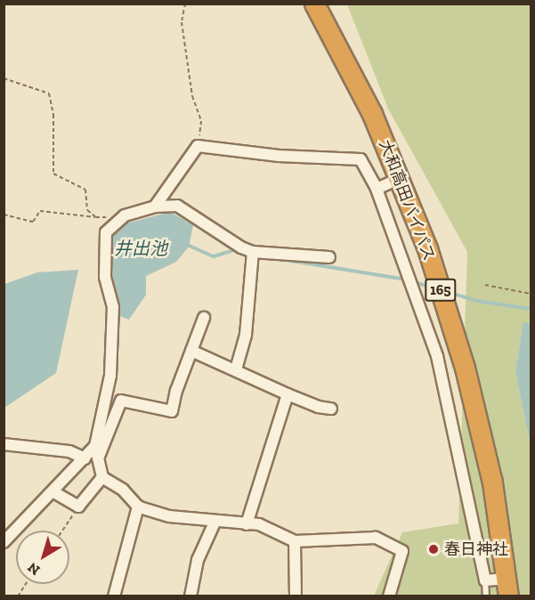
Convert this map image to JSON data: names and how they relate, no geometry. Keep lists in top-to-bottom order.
{
  "streets": {
    "highway": ["大和高田バイパス", "165"]
  },
  "water": ["井出池"],
  "places": ["春日神社"],
  "north": "bottom left"
}
